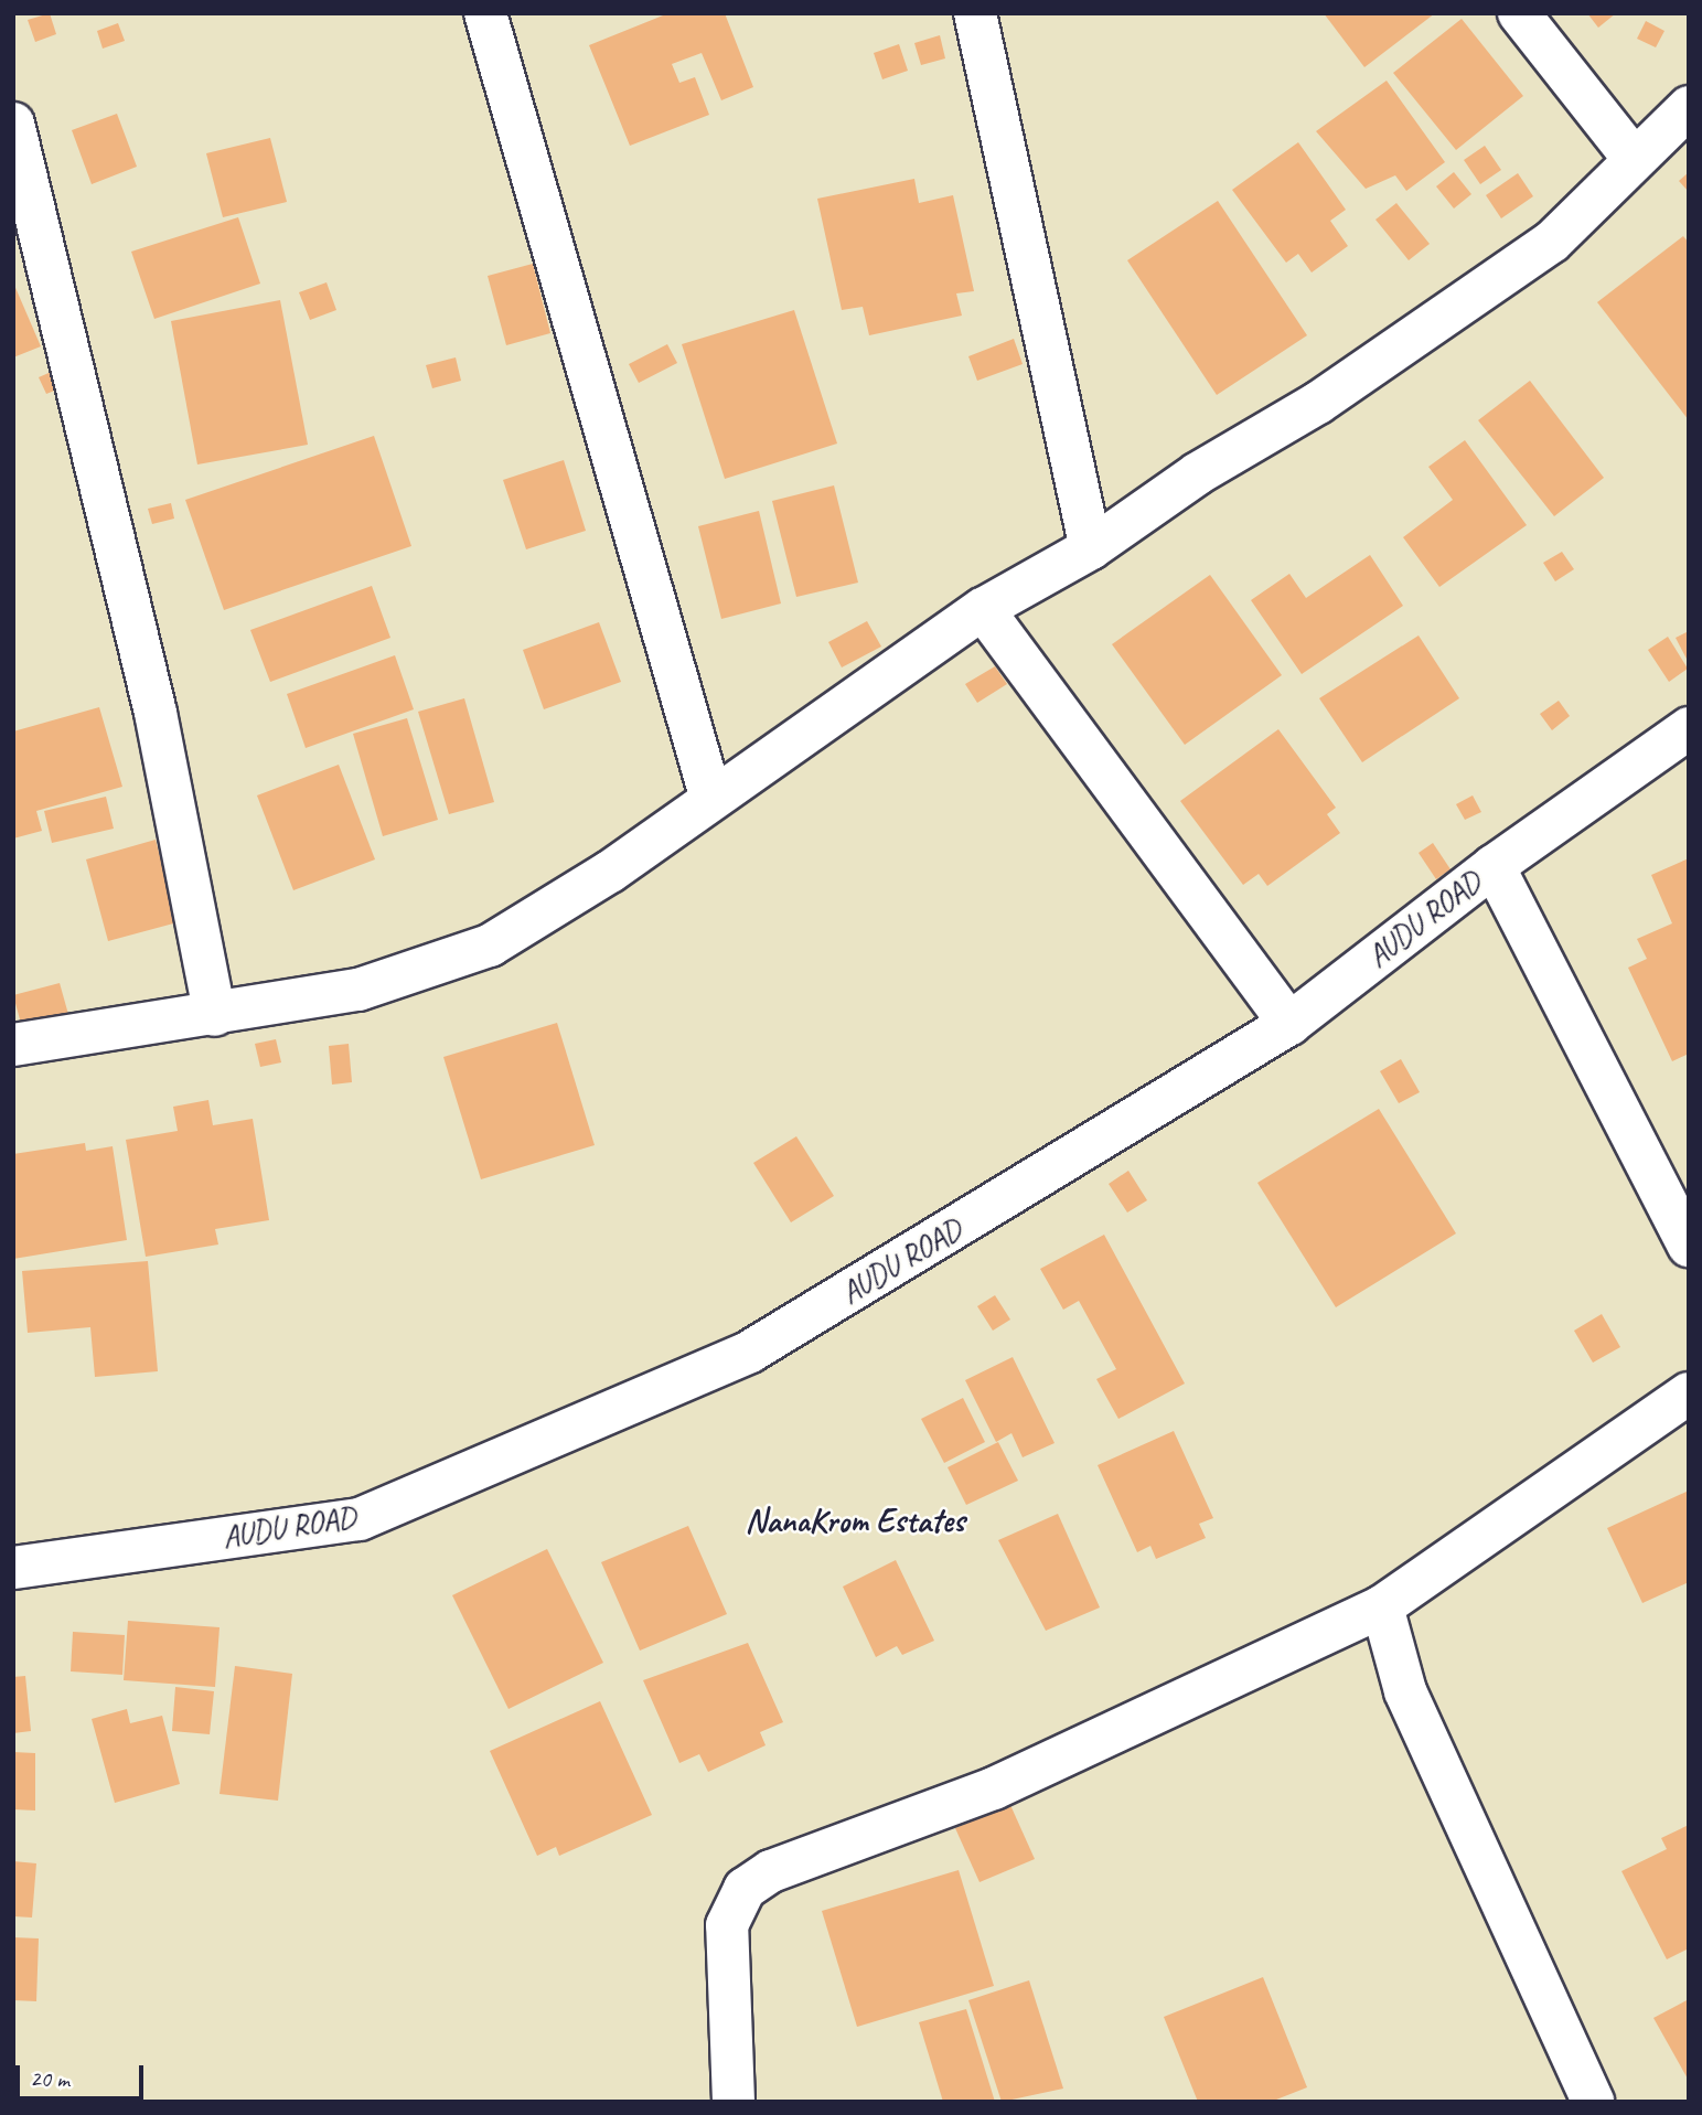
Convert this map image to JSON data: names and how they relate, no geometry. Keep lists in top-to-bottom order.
{
  "streets": {
    "street": ["AUDU ROAD"]
  },
  "districts": ["NanaKrom Estates"],
  "scale_bar": "20 m"
}
